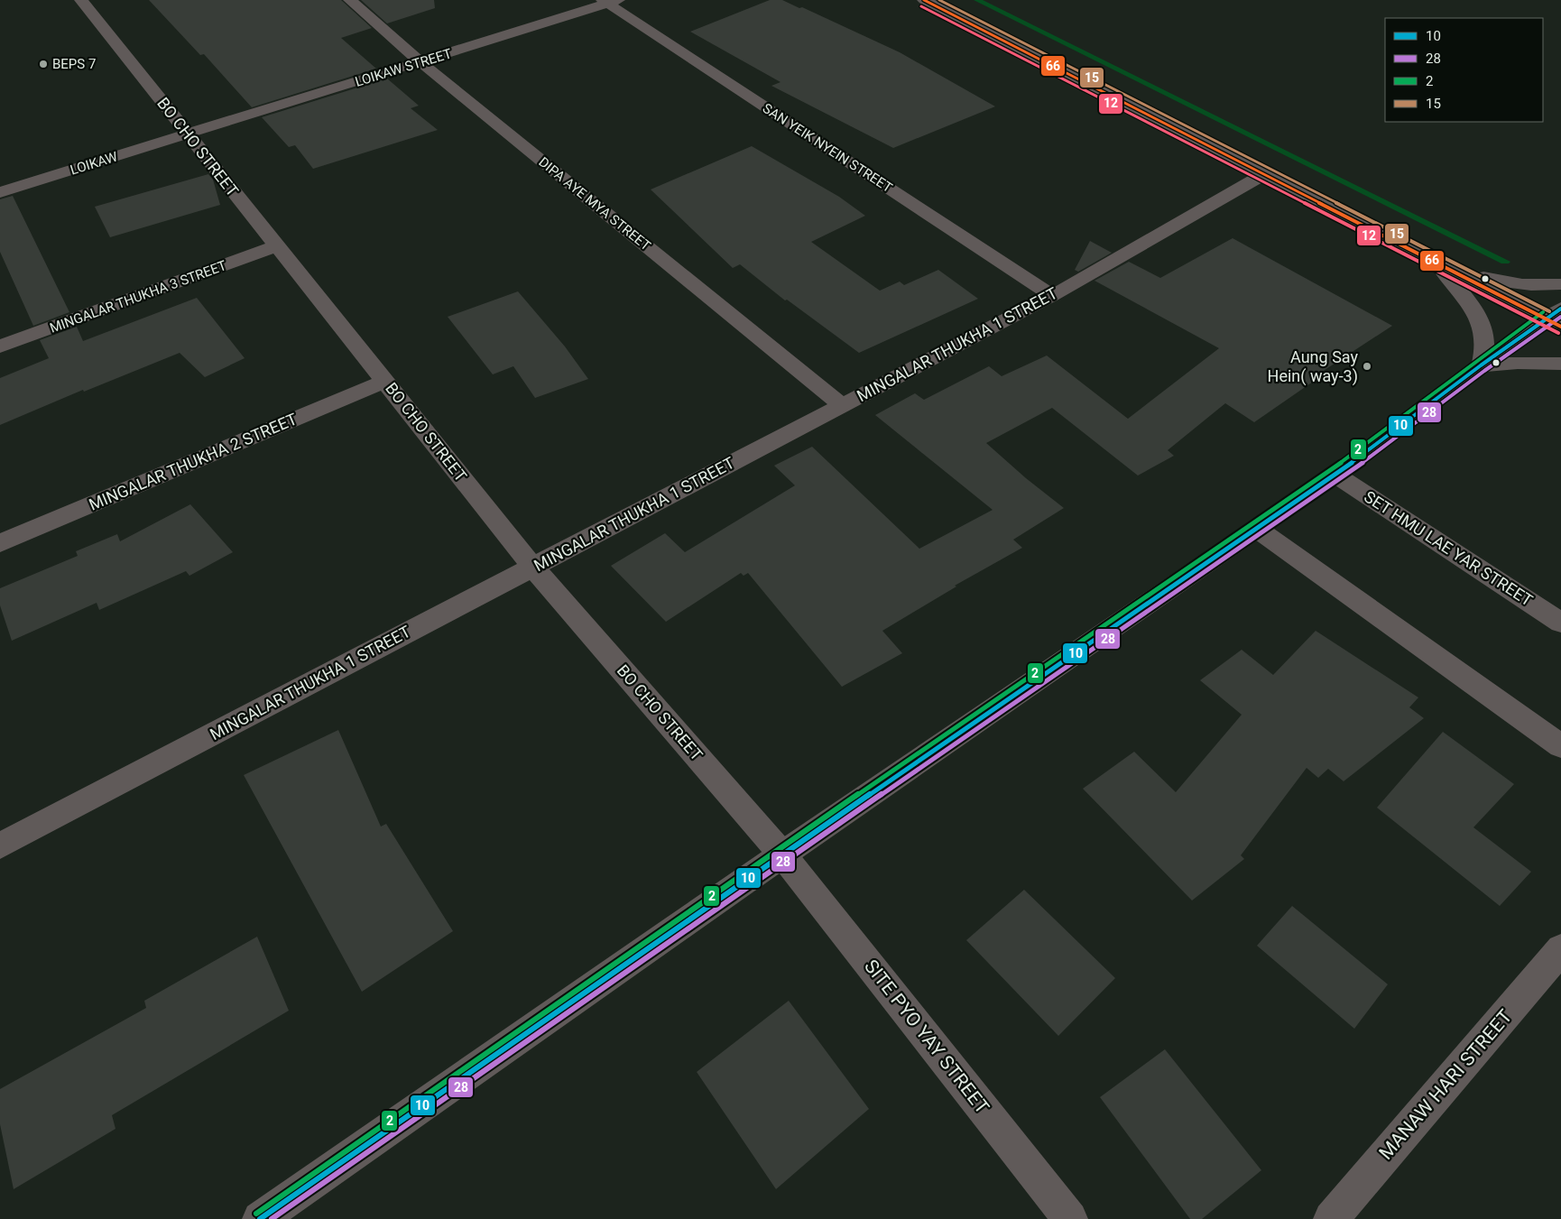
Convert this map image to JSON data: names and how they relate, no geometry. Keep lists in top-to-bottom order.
{
  "streets": {
    "street": [
      "LOIKAW STREET",
      "BO CHO STREET",
      "SAN YEIK NYEIN STREET",
      "LOIKAW",
      "DIPA AYE MYA STREET",
      "MINGALAR THUKHA 3 STREET",
      "MINGALAR THUKHA 1 STREET",
      "MINGALAR THUKHA 2 STREET",
      "SET HMU LAE YAR STREET",
      "SITE PYO YAY STREET",
      "MANAW HARI STREET"
    ]
  },
  "crossings": [
    ["LOIKAW STREET", "BO CHO STREET"],
    ["LOIKAW STREET", "SAN YEIK NYEIN STREET"],
    ["LOIKAW STREET", "LOIKAW"],
    ["LOIKAW STREET", "DIPA AYE MYA STREET"],
    ["BO CHO STREET", "LOIKAW"],
    ["BO CHO STREET", "MINGALAR THUKHA 3 STREET"],
    ["BO CHO STREET", "MINGALAR THUKHA 1 STREET"],
    ["BO CHO STREET", "MINGALAR THUKHA 2 STREET"],
    ["BO CHO STREET", "SITE PYO YAY STREET"],
    ["SAN YEIK NYEIN STREET", "MINGALAR THUKHA 1 STREET"],
    ["DIPA AYE MYA STREET", "MINGALAR THUKHA 1 STREET"]
  ],
  "places": ["BEPS 7", "Aung Say Hein( way-3)"],
  "lines": [
    "transit line 15",
    "transit line 66",
    "transit line 12",
    "transit line 10",
    "transit line 2",
    "transit line 28"
  ],
  "legend": [
    "10",
    "28",
    "2",
    "15"
  ]
}
